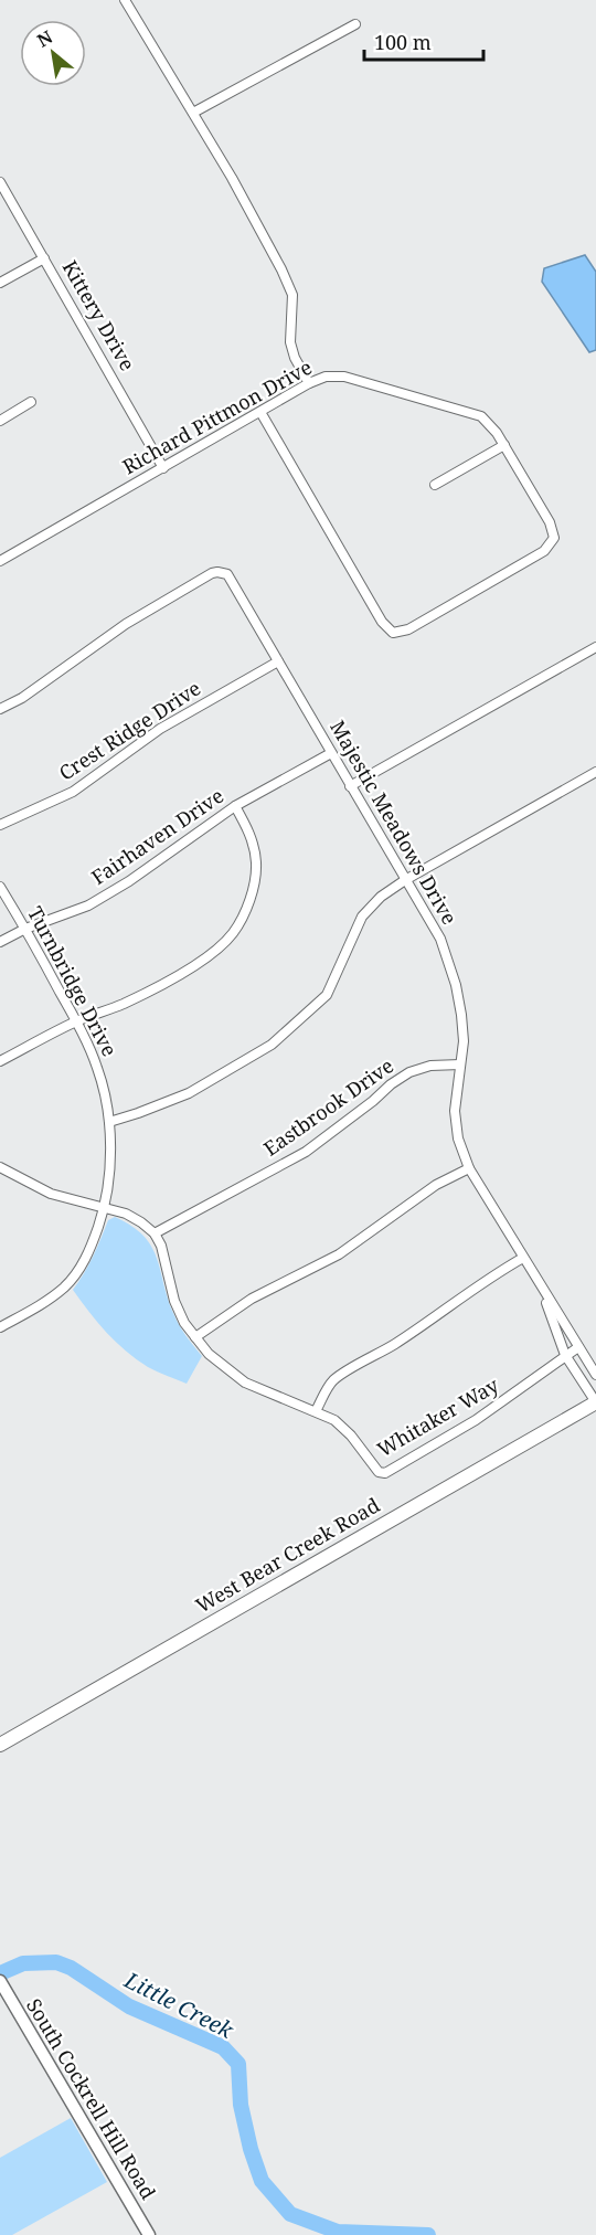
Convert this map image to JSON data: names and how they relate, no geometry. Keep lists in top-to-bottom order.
{
  "streets": {
    "main road": ["West Bear Creek Road"],
    "street": [
      "Kittery Drive",
      "Richard Pittmon Drive",
      "Crest Ridge Drive",
      "Majestic Meadows Drive",
      "Fairhaven Drive",
      "Turnbridge Drive",
      "Eastbrook Drive",
      "Whitaker Way",
      "South Cockrell Hill Road"
    ]
  },
  "crossings": [
    ["Kittery Drive", "Richard Pittmon Drive"],
    ["Crest Ridge Drive", "Majestic Meadows Drive"],
    ["Majestic Meadows Drive", "Fairhaven Drive"],
    ["Majestic Meadows Drive", "Eastbrook Drive"],
    ["Majestic Meadows Drive", "Whitaker Way"],
    ["Majestic Meadows Drive", "West Bear Creek Road"],
    ["Fairhaven Drive", "Turnbridge Drive"],
    ["Eastbrook Drive", "Whitaker Way"]
  ],
  "water": ["Little Creek"],
  "scale_bar": "100 m",
  "north": "top left"
}
